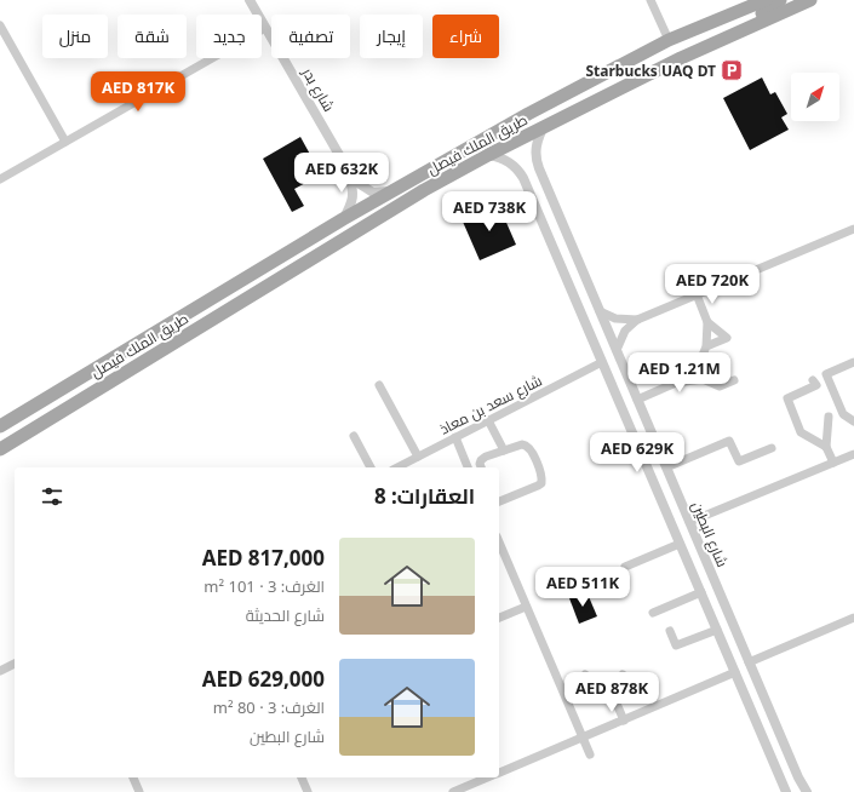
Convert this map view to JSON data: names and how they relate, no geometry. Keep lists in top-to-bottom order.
{
  "streets": {
    "main road": ["طريق الملك فيصل"],
    "street": ["شارع بدر", "شارع سعد بن معاذ", "شارع البطين"]
  },
  "crossings": [
    ["شارع بدر", "طريق الملك فيصل"],
    ["طريق الملك فيصل", "شارع البطين"]
  ],
  "places": {
    "parking": ["Starbucks UAQ DT"]
  },
  "north": "top right",
  "page": {
    "chip": [
      "شراء",
      "إيجار",
      "تصفية",
      "جديد",
      "شقة",
      "منزل"
    ],
    "price": [
      "AED 817K",
      "AED 632K",
      "AED 738K",
      "AED 720K",
      "AED 1.21M",
      "AED 629K",
      "AED 511K",
      "AED 878K"
    ],
    "heading": "العقارات: 8",
    "list": [
      {
        "name": "AED 817,000",
        "note": "الغرف: 3 · 101 m² · شارع الحديثة"
      },
      {
        "name": "AED 629,000",
        "note": "الغرف: 3 · 80 m² · شارع البطين"
      }
    ]
  }
}
